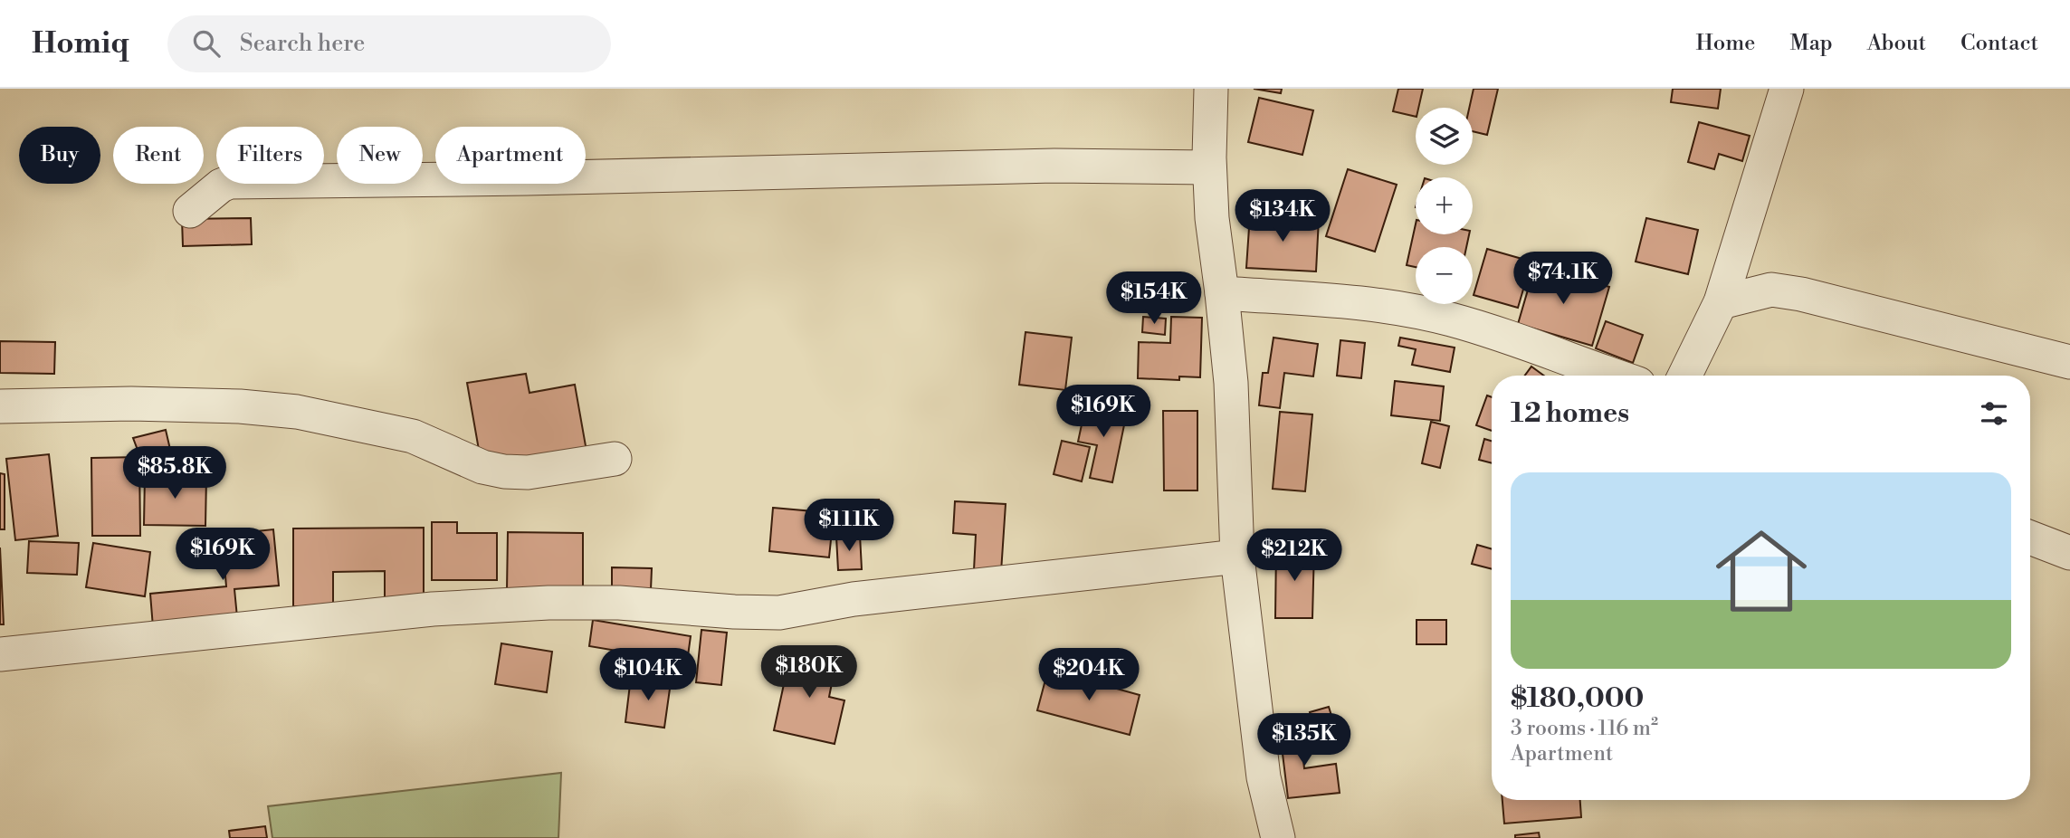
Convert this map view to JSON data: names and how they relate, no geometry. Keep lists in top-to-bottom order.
{
  "page": {
    "header": "Homiq",
    "search": "Search here",
    "nav": [
      "Home",
      "Map",
      "About",
      "Contact"
    ],
    "map_buttons": ["+", "−"],
    "chip": [
      "Buy",
      "Rent",
      "Filters",
      "New",
      "Apartment"
    ],
    "price": [
      "$134K",
      "$74.1K",
      "$154K",
      "$169K",
      "$85.8K",
      "$111K",
      "$169K",
      "$212K",
      "$180K",
      "$104K",
      "$204K",
      "$135K"
    ],
    "heading": "12 homes",
    "list": [
      {
        "name": "$180,000",
        "note": "3 rooms · 116 m² · Apartment"
      }
    ]
  }
}
